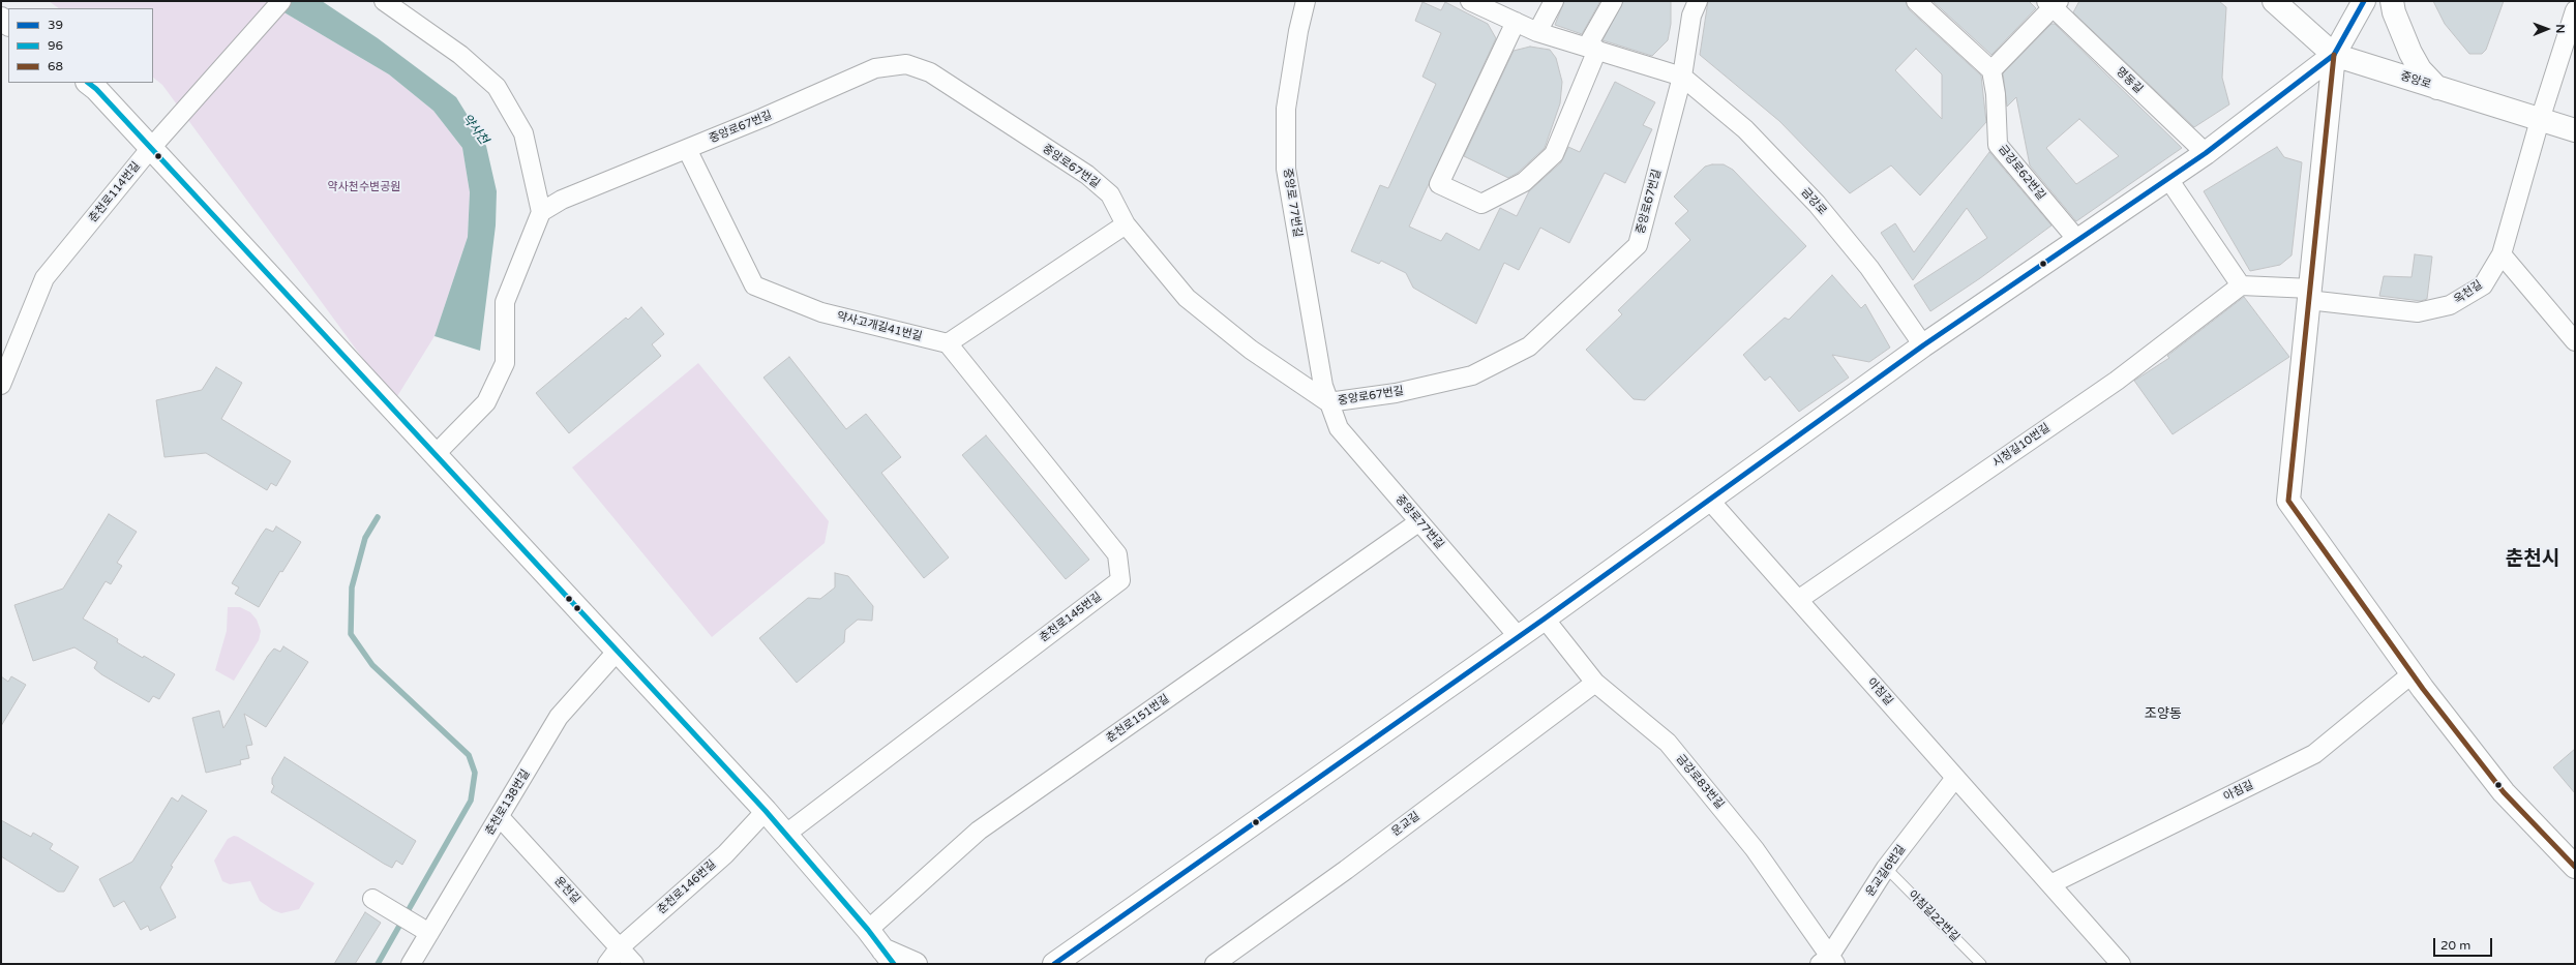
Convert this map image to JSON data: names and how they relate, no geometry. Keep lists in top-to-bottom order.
{
  "streets": {
    "street": [
      "명동길",
      "중앙로",
      "중앙로67번길",
      "금강로62번길",
      "춘천로114번길",
      "금강로",
      "중앙로 77번길",
      "옥천길",
      "약사고개길41번길",
      "시청길10번길",
      "중앙로77번길",
      "춘천로145번길",
      "아침길",
      "춘천로151번길",
      "금강로83번길",
      "춘천로138번길",
      "운교길",
      "운교길6번길",
      "춘천로146번길",
      "운천길"
    ],
    "lane": ["아침길22번길"]
  },
  "crossings": [
    ["명동길", "금강로62번길"],
    ["중앙로", "옥천길"],
    ["중앙로67번길", "금강로"],
    ["중앙로67번길", "중앙로 77번길"],
    ["중앙로67번길", "약사고개길41번길"],
    ["중앙로67번길", "중앙로77번길"],
    ["중앙로 77번길", "중앙로77번길"],
    ["약사고개길41번길", "춘천로145번길"],
    ["시청길10번길", "아침길"],
    ["중앙로77번길", "춘천로151번길"],
    ["아침길", "운교길6번길"],
    ["금강로83번길", "운교길"],
    ["금강로83번길", "운교길6번길"],
    ["춘천로138번길", "운천길"],
    ["운교길6번길", "아침길22번길"],
    ["춘천로146번길", "운천길"]
  ],
  "districts": ["춘천시", "조양동"],
  "water": ["약사천"],
  "parks": ["약사천수변공원"],
  "lines": ["transit line 39", "transit line 68", "transit line 96"],
  "legend": ["39", "96", "68"],
  "scale_bar": "20 m",
  "north": "right"
}
